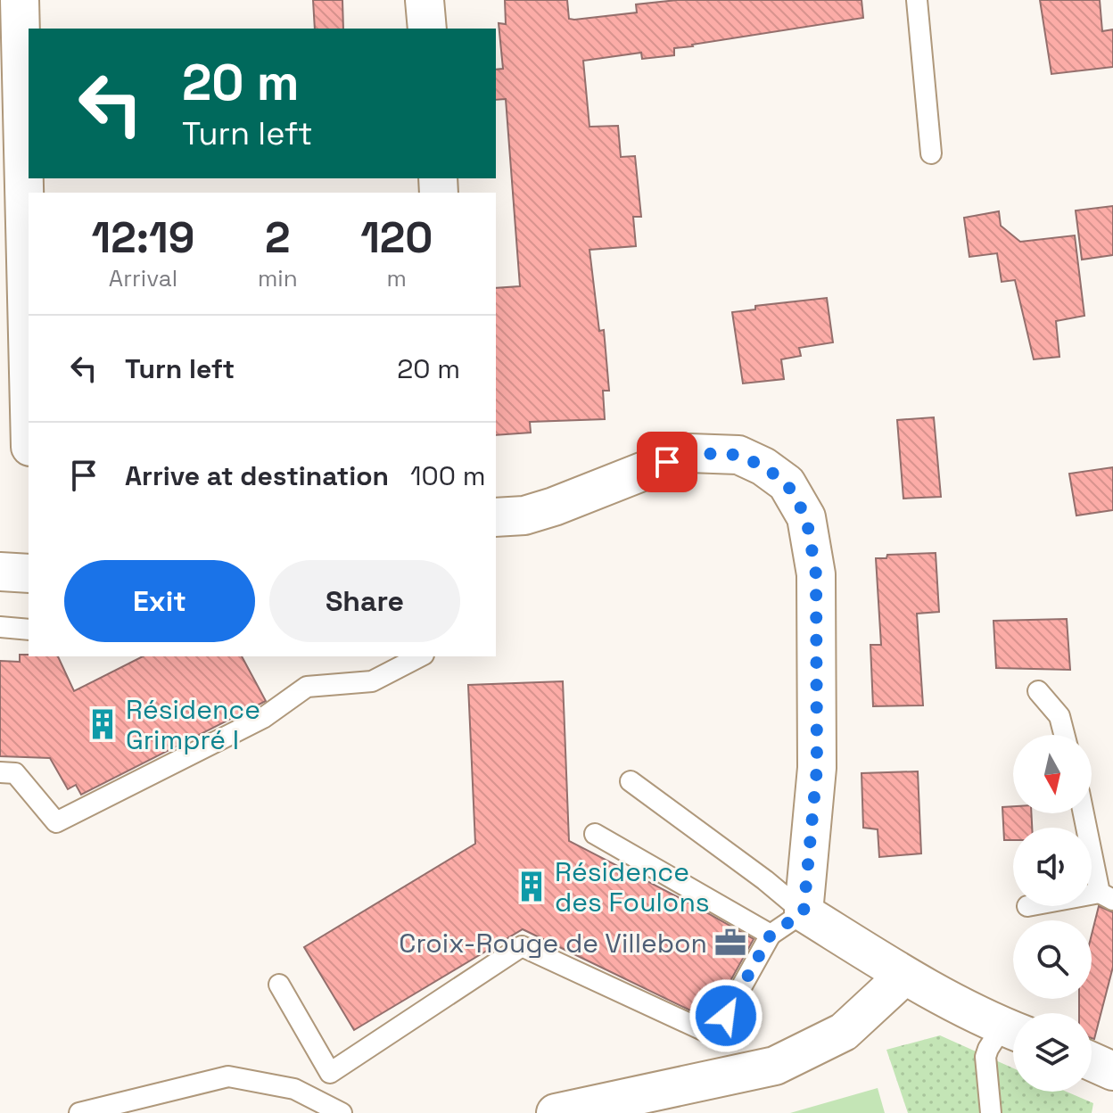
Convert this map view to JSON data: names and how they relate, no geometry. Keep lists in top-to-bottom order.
{
  "places": {
    "building": ["Résidence Grimpré I", "Résidence des Foulons"],
    "office": ["Croix-Rouge de Villebon"]
  },
  "north": "bottom",
  "page": {
    "turn": ["20 m", "Turn left"],
    "eta": [
      "12:19",
      "Arrival",
      "2",
      "min",
      "120",
      "m"
    ],
    "list": [
      {
        "name": "Turn left",
        "value": "20 m"
      },
      {
        "name": "Arrive at destination",
        "value": "100 m"
      }
    ],
    "buttons": ["Exit", "Share"]
  }
}
